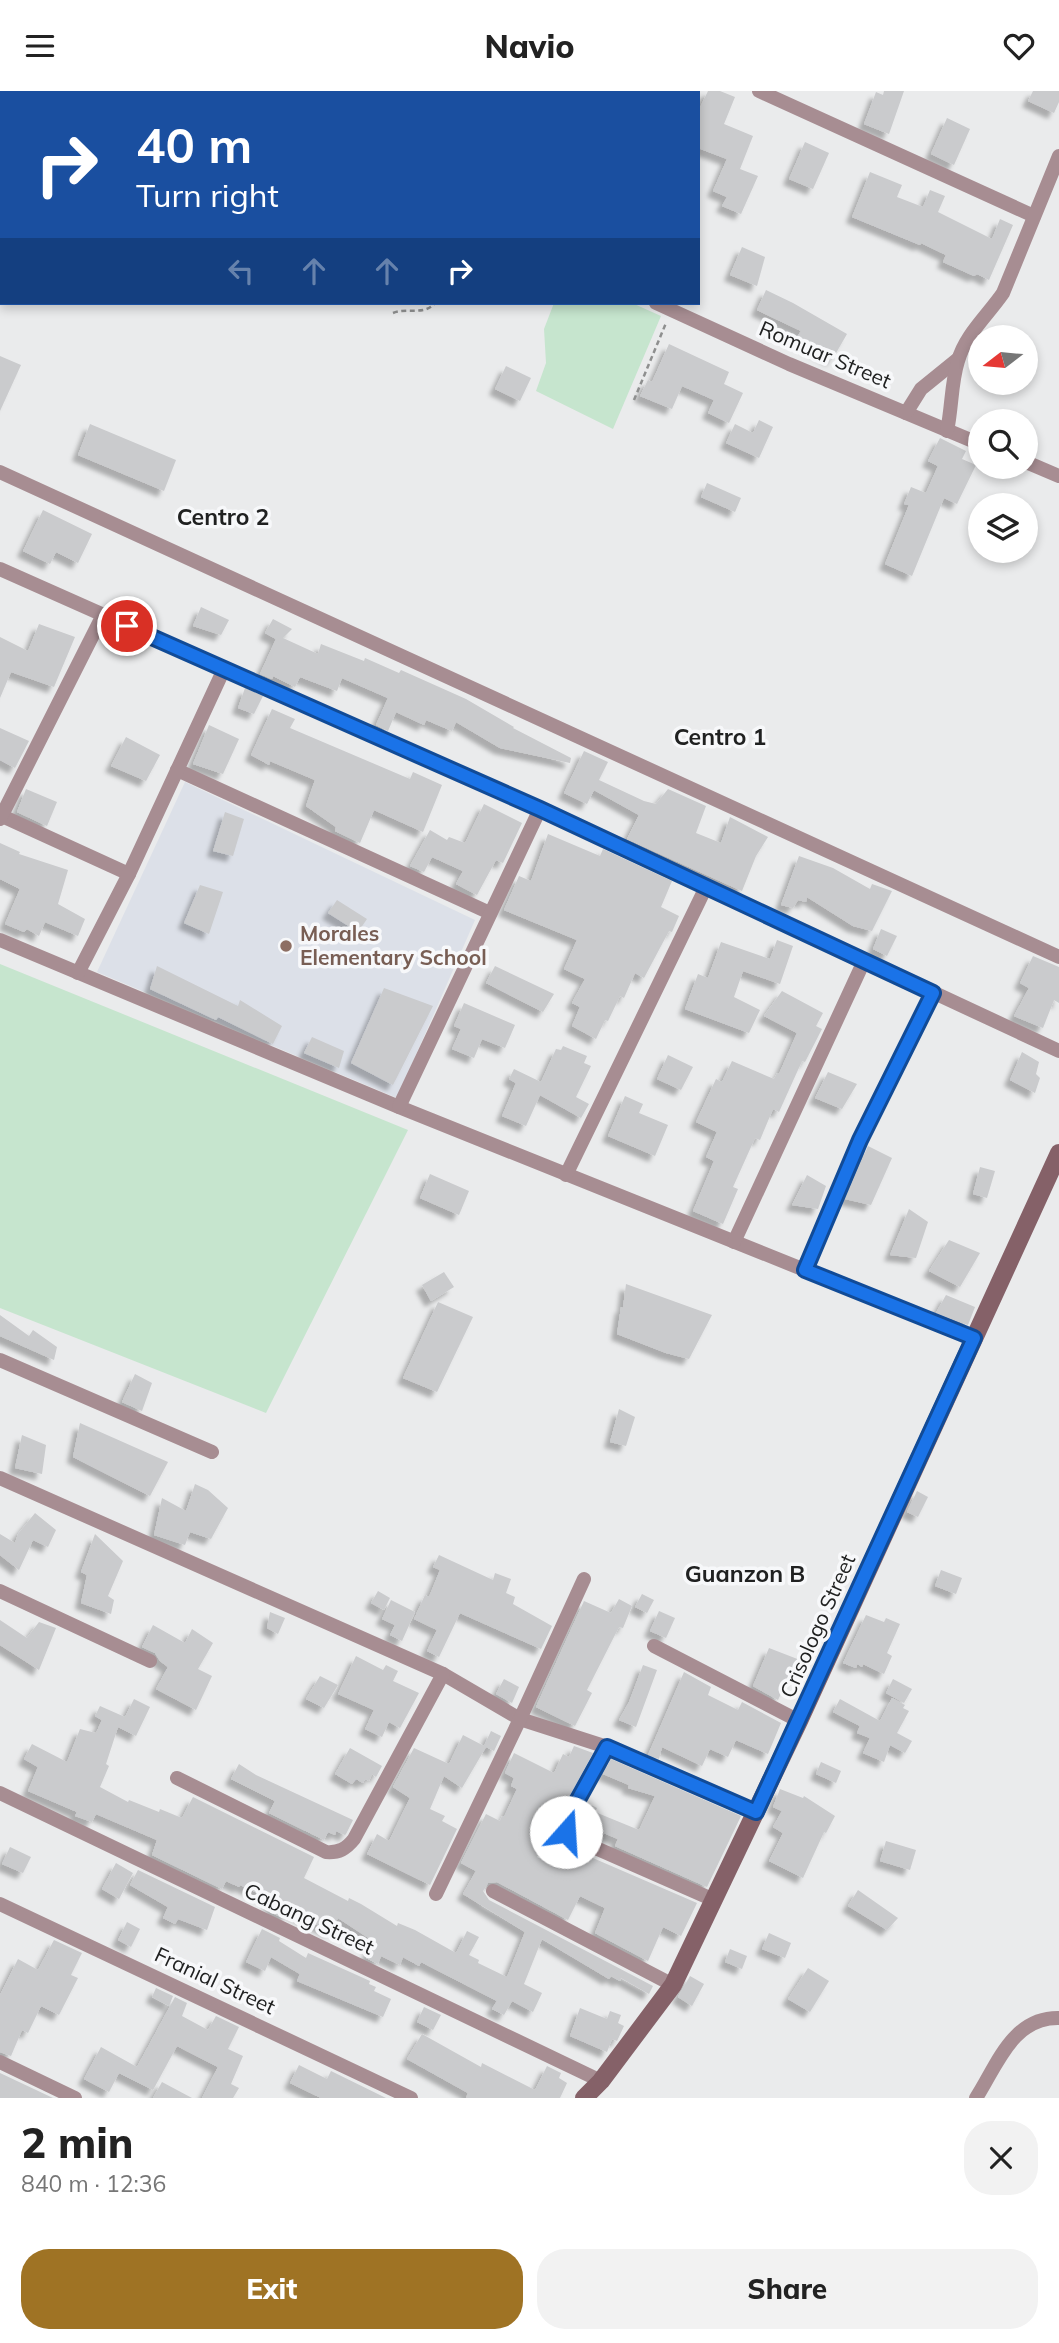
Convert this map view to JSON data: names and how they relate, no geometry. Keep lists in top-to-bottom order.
{
  "streets": {
    "street": [
      "Romuar Street",
      "Crisologo Street",
      "Cabang Street",
      "Franial Street"
    ]
  },
  "crossings": [
    ["Crisologo Street", "Cabang Street"]
  ],
  "districts": ["Centro 2", "Centro 1", "Guanzon B"],
  "places": ["Morales Elementary School"],
  "north": "left",
  "page": {
    "header": "Navio",
    "turn": ["40 m", "Turn right"],
    "heading": ["2 min", "840 m · 12:36"],
    "buttons": ["Exit", "Share"]
  }
}
